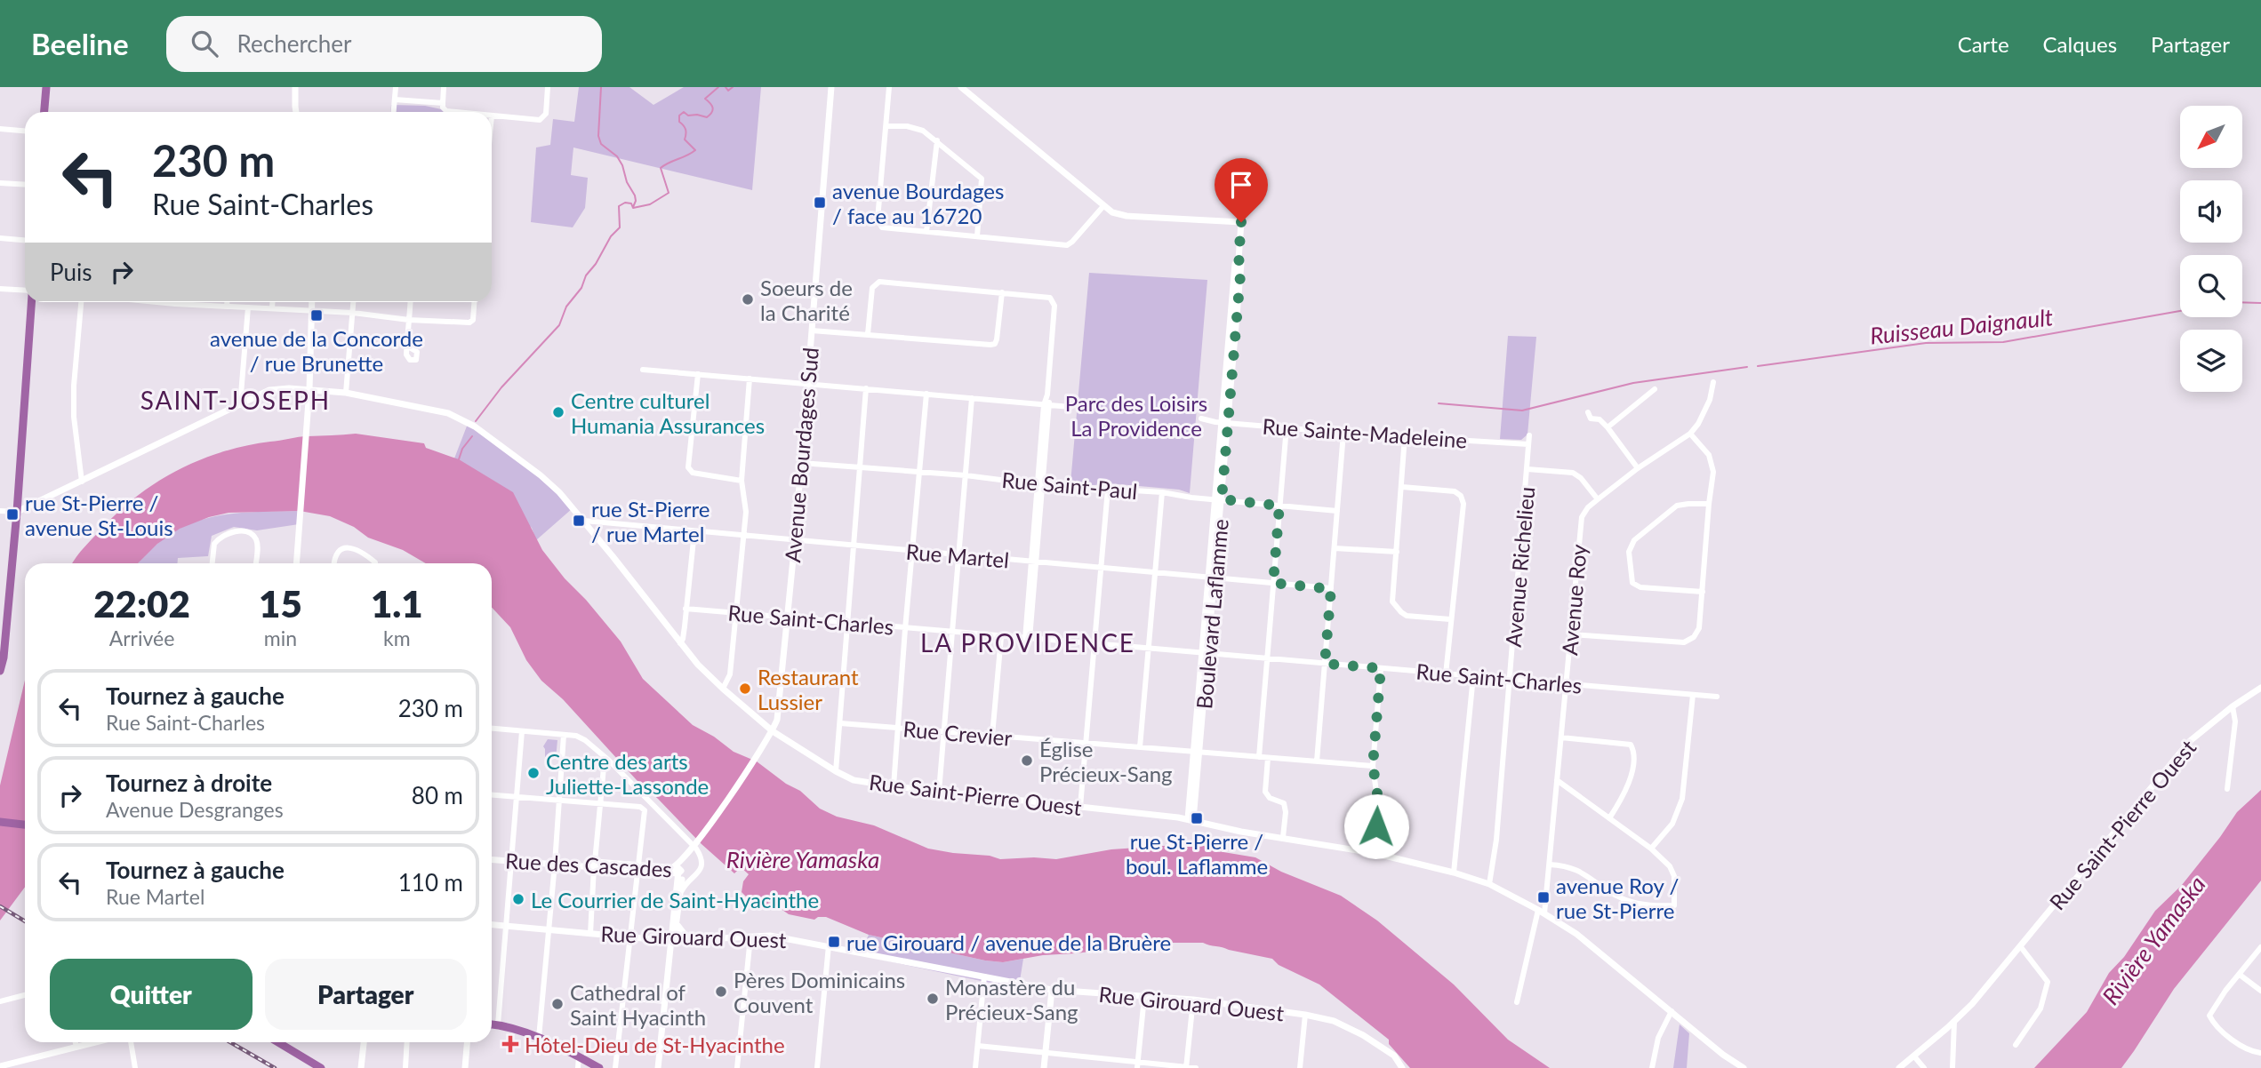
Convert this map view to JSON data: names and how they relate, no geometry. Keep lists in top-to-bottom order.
{
  "streets": {
    "street": [
      "Rue Sainte-Madeleine",
      "Avenue Bourdages Sud",
      "Rue Saint-Paul",
      "Rue Martel",
      "Avenue Richelieu",
      "Avenue Roy",
      "Boulevard Laflamme",
      "Rue Saint-Charles",
      "Rue Crevier",
      "Rue Saint-Pierre Ouest",
      "Rue des Cascades",
      "Rue Girouard Ouest"
    ]
  },
  "crossings": [
    ["Rue Sainte-Madeleine", "Avenue Richelieu"],
    ["Rue Sainte-Madeleine", "Boulevard Laflamme"],
    ["Avenue Bourdages Sud", "Rue Saint-Paul"],
    ["Avenue Bourdages Sud", "Rue Martel"],
    ["Avenue Bourdages Sud", "Rue Saint-Charles"],
    ["Avenue Bourdages Sud", "Rue Saint-Pierre Ouest"],
    ["Avenue Bourdages Sud", "Rue des Cascades"],
    ["Rue Saint-Paul", "Boulevard Laflamme"],
    ["Rue Martel", "Boulevard Laflamme"],
    ["Rue Martel", "Rue Saint-Pierre Ouest"],
    ["Avenue Richelieu", "Rue Saint-Charles"],
    ["Avenue Richelieu", "Rue Saint-Pierre Ouest"],
    ["Avenue Roy", "Rue Saint-Charles"],
    ["Avenue Roy", "Rue Saint-Pierre Ouest"],
    ["Boulevard Laflamme", "Rue Saint-Charles"],
    ["Boulevard Laflamme", "Rue Crevier"],
    ["Boulevard Laflamme", "Rue Saint-Pierre Ouest"]
  ],
  "districts": ["SAINT-JOSEPH", "LA PROVIDENCE"],
  "water": ["Ruisseau Daignault", "Rivière Yamaska"],
  "parks": ["Parc des Loisirs La Providence"],
  "places": {
    "transit": [
      "avenue Bourdages / face au 16720",
      "avenue de la Concorde / rue Brunette",
      "rue St-Pierre / avenue St-Louis",
      "rue St-Pierre / rue Martel",
      "rue St-Pierre / boul. Laflamme",
      "avenue Roy / rue St-Pierre",
      "rue Girouard / avenue de la Bruère"
    ],
    "other": [
      "Soeurs de la Charité",
      "Centre culturel Humania Assurances",
      "Restaurant Lussier",
      "Église Précieux-Sang",
      "Centre des arts Juliette-Lassonde",
      "Le Courrier de Saint-Hyacinthe",
      "Pères Dominicains Couvent",
      "Monastère du Précieux-Sang",
      "Cathedral of Saint Hyacinth"
    ],
    "health": ["Hôtel-Dieu de St-Hyacinthe"]
  },
  "north": "bottom left",
  "page": {
    "header": "Beeline",
    "search": "Rechercher",
    "nav": ["Carte", "Calques", "Partager"],
    "turn": ["230 m", "Rue Saint-Charles"],
    "then": "Puis",
    "eta": [
      "22:02",
      "Arrivée",
      "15",
      "min",
      "1.1",
      "km"
    ],
    "list": [
      {
        "name": "Tournez à gauche",
        "note": "Rue Saint-Charles",
        "value": "230 m"
      },
      {
        "name": "Tournez à droite",
        "note": "Avenue Desgranges",
        "value": "80 m"
      },
      {
        "name": "Tournez à gauche",
        "note": "Rue Martel",
        "value": "110 m"
      }
    ],
    "buttons": ["Quitter", "Partager"]
  }
}
